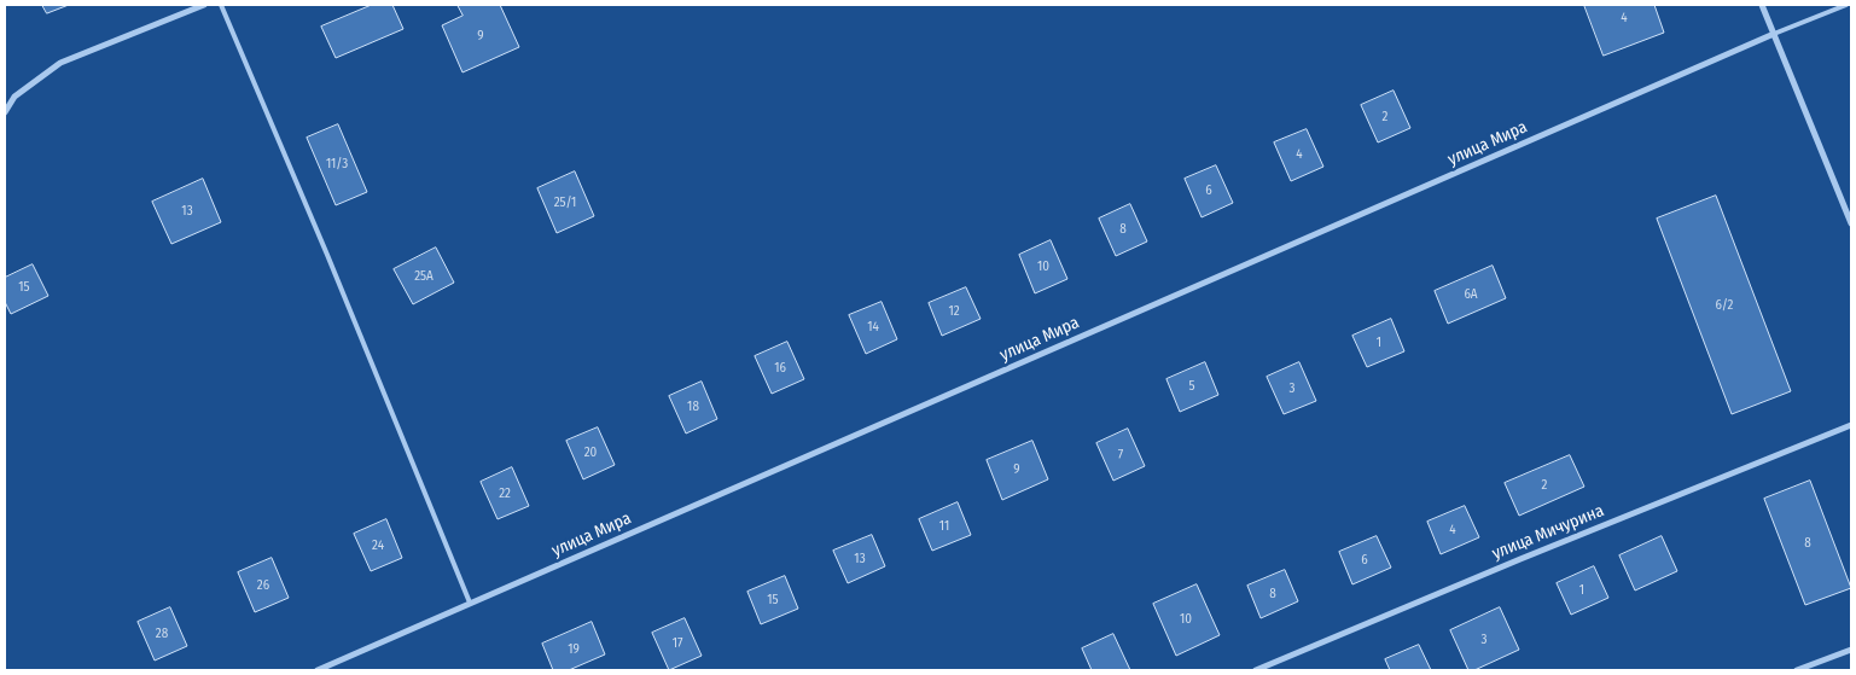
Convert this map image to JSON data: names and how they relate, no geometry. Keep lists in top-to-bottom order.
{
  "streets": {
    "street": ["улица Мира", "улица Мичурина"]
  },
  "house_numbers": [
    "4",
    "9",
    "2",
    "4",
    "11/3",
    "6",
    "25/1",
    "13",
    "8",
    "10",
    "25А",
    "15",
    "6А",
    "6/2",
    "12",
    "14",
    "1",
    "16",
    "5",
    "3",
    "18",
    "20",
    "7",
    "9",
    "2",
    "22",
    "11",
    "4",
    "8",
    "24",
    "13",
    "6",
    "26",
    "1",
    "8",
    "15",
    "10",
    "28",
    "3",
    "17",
    "19"
  ]
}
